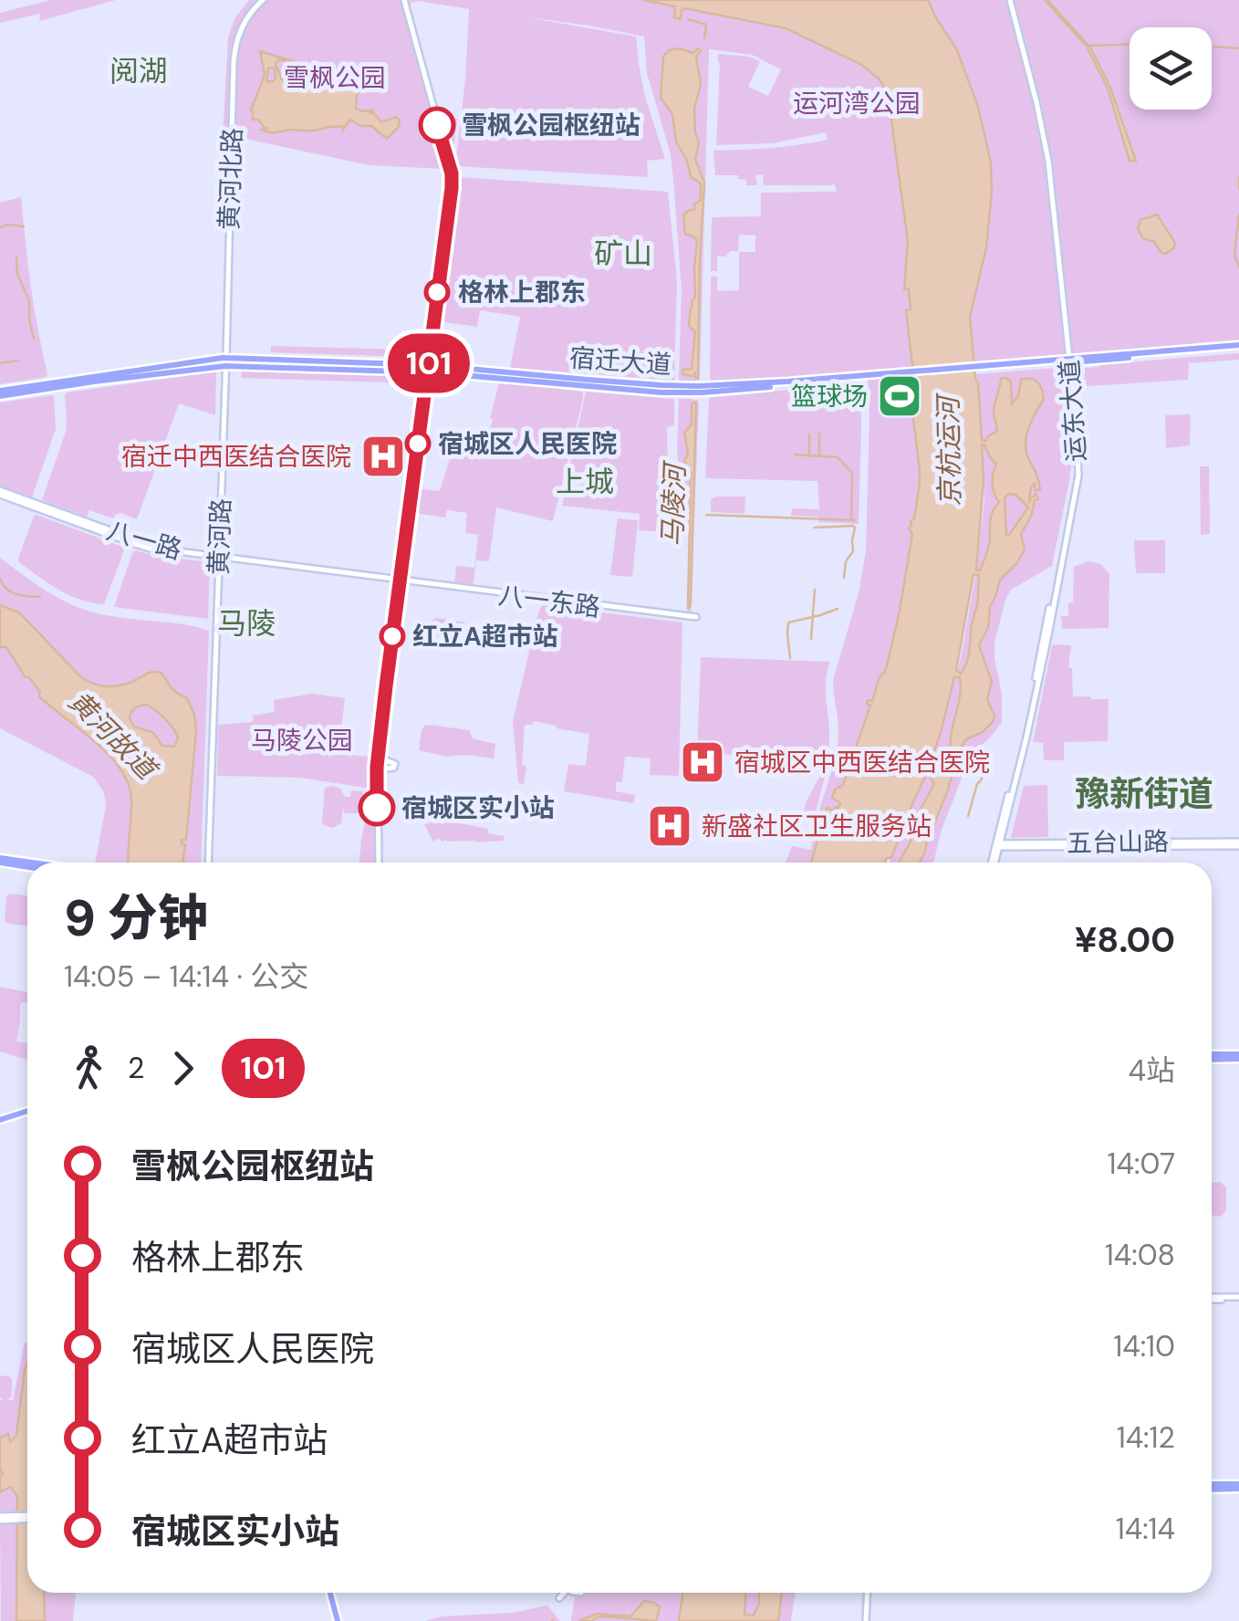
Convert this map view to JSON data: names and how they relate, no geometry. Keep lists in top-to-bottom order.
{
  "streets": {
    "main road": [
      "黄河北路",
      "宿迁大道",
      "运东大道",
      "黄河路",
      "八一路",
      "八一东路",
      "五台山路"
    ]
  },
  "crossings": [
    ["黄河北路", "宿迁大道"],
    ["黄河北路", "黄河路"],
    ["宿迁大道", "运东大道"],
    ["宿迁大道", "黄河路"],
    ["运东大道", "五台山路"],
    ["黄河路", "八一路"],
    ["八一路", "八一东路"]
  ],
  "districts": [
    "阅湖",
    "矿山",
    "上城",
    "马陵",
    "豫新街道"
  ],
  "water": ["京杭运河", "马陵河", "黄河故道"],
  "parks": ["雪枫公园", "运河湾公园", "马陵公园"],
  "places": {
    "other": [
      "雪枫公园枢纽站",
      "格林上郡东",
      "宿城区人民医院",
      "红立A超市站",
      "宿城区实小站"
    ],
    "sports": ["篮球场"],
    "hospital": ["宿迁中西医结合医院", "宿城区中西医结合医院", "新盛社区卫生服务站"]
  },
  "lines": ["bus line 101"],
  "page": {
    "on_map": "101",
    "heading": ["9 分钟", "14:05 – 14:14 · 公交", "¥8.00"],
    "legs": ["2", "101", "4站"],
    "list": [
      {
        "name": "雪枫公园枢纽站",
        "value": "14:07"
      },
      {
        "name": "格林上郡东",
        "value": "14:08"
      },
      {
        "name": "宿城区人民医院",
        "value": "14:10"
      },
      {
        "name": "红立A超市站",
        "value": "14:12"
      },
      {
        "name": "宿城区实小站",
        "value": "14:14"
      }
    ]
  }
}
